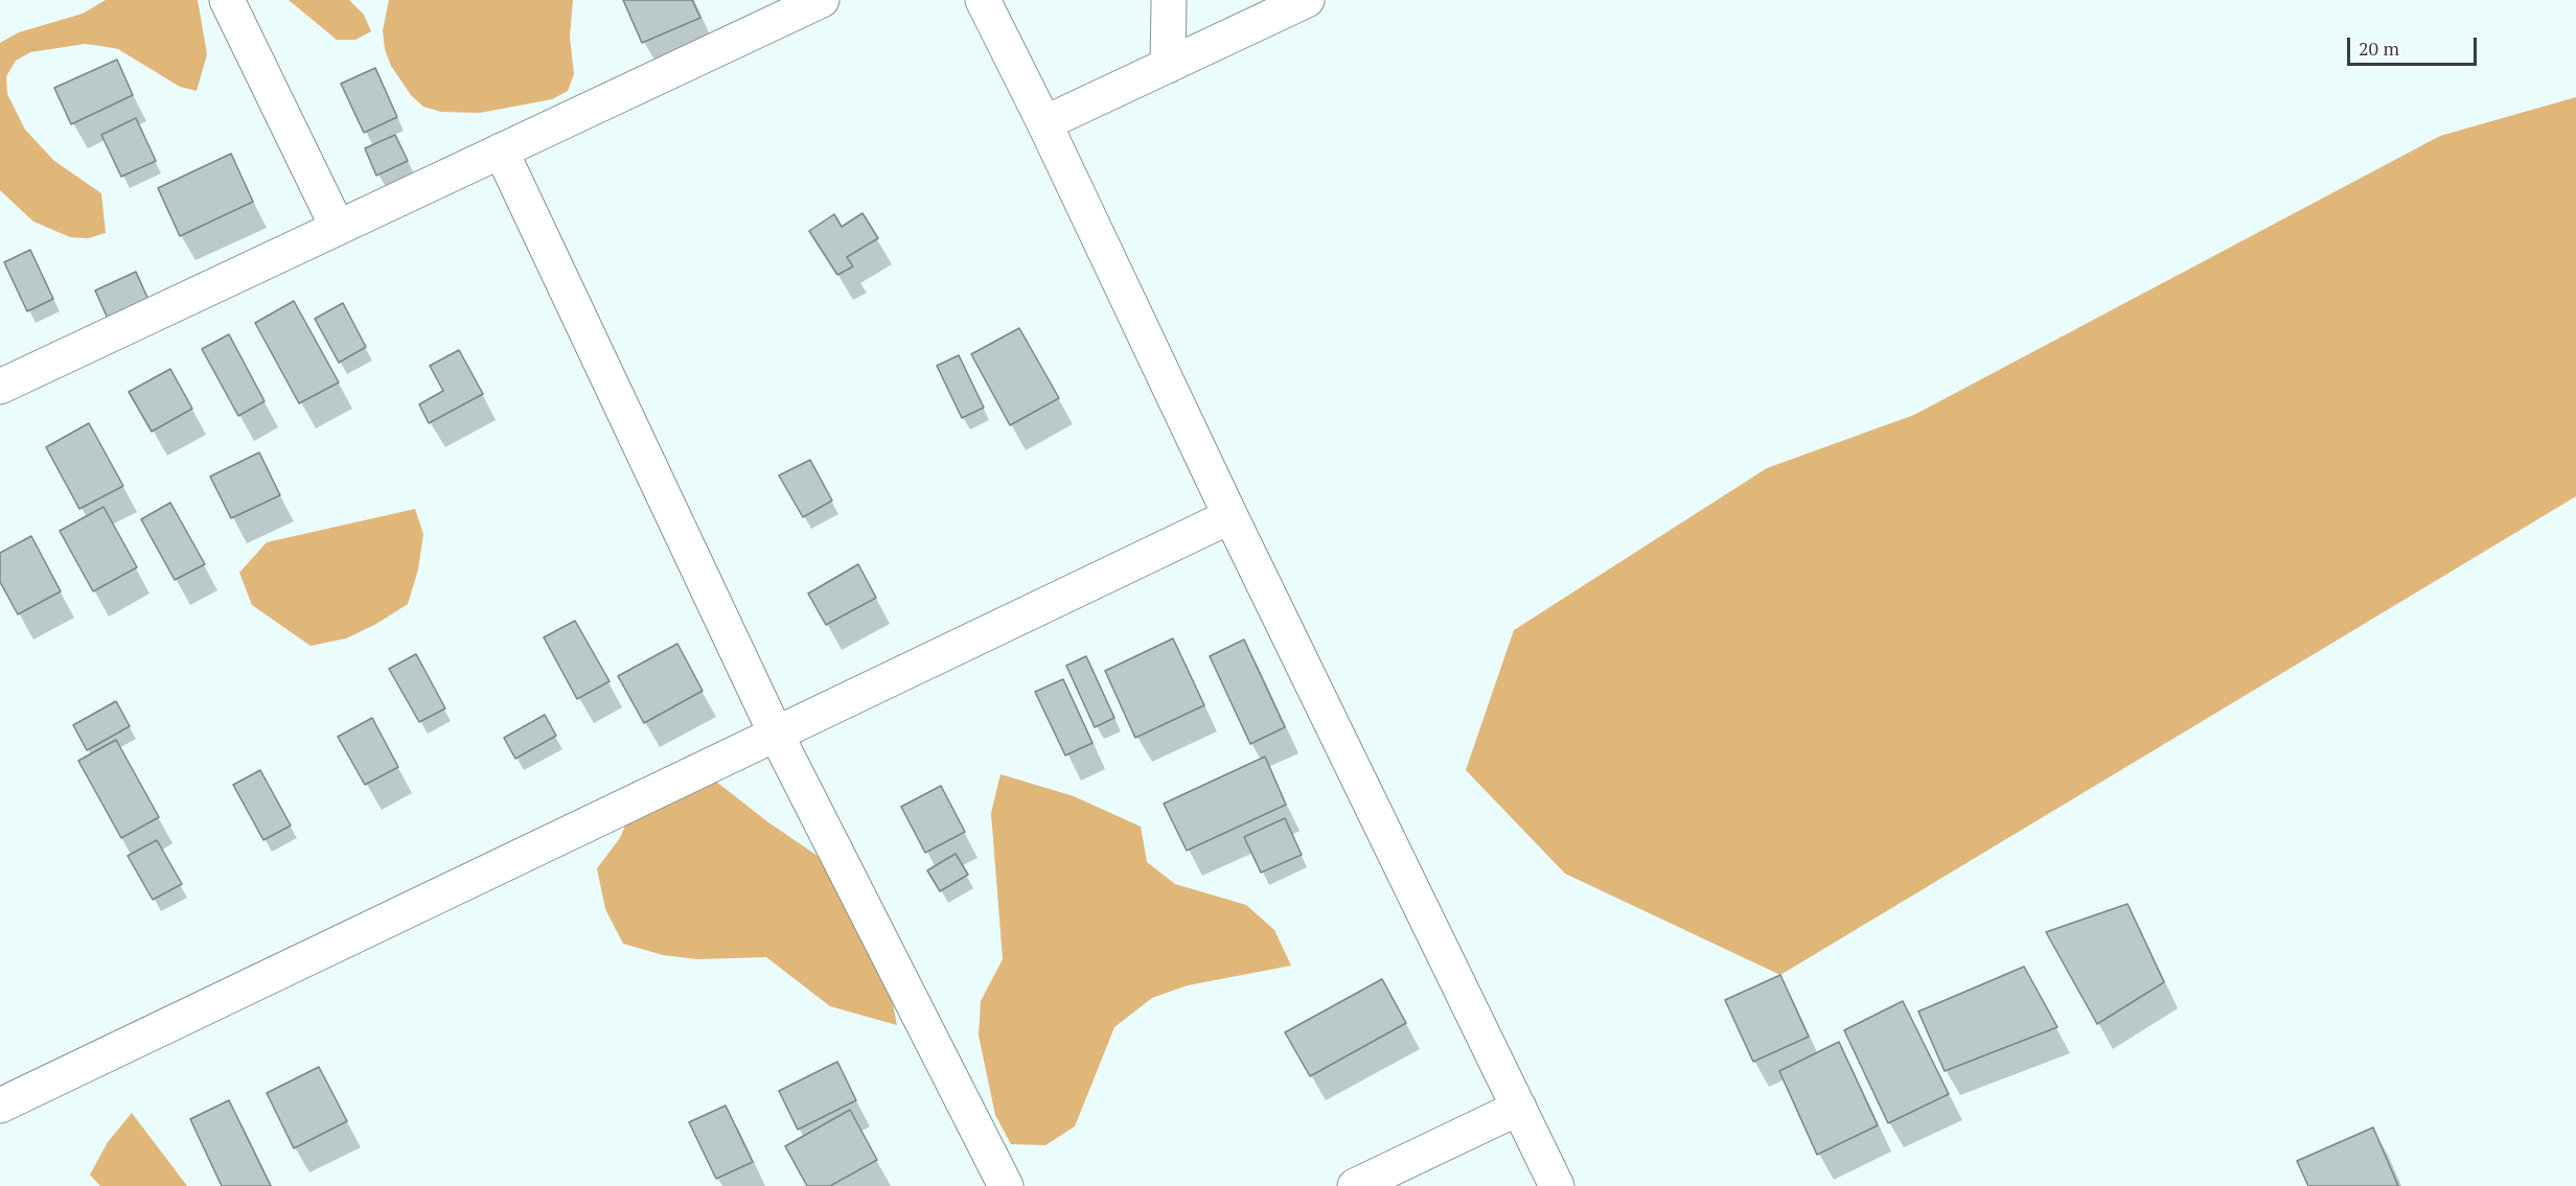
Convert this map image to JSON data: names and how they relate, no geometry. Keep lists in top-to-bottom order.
{
  "scale_bar": "20 m"
}
